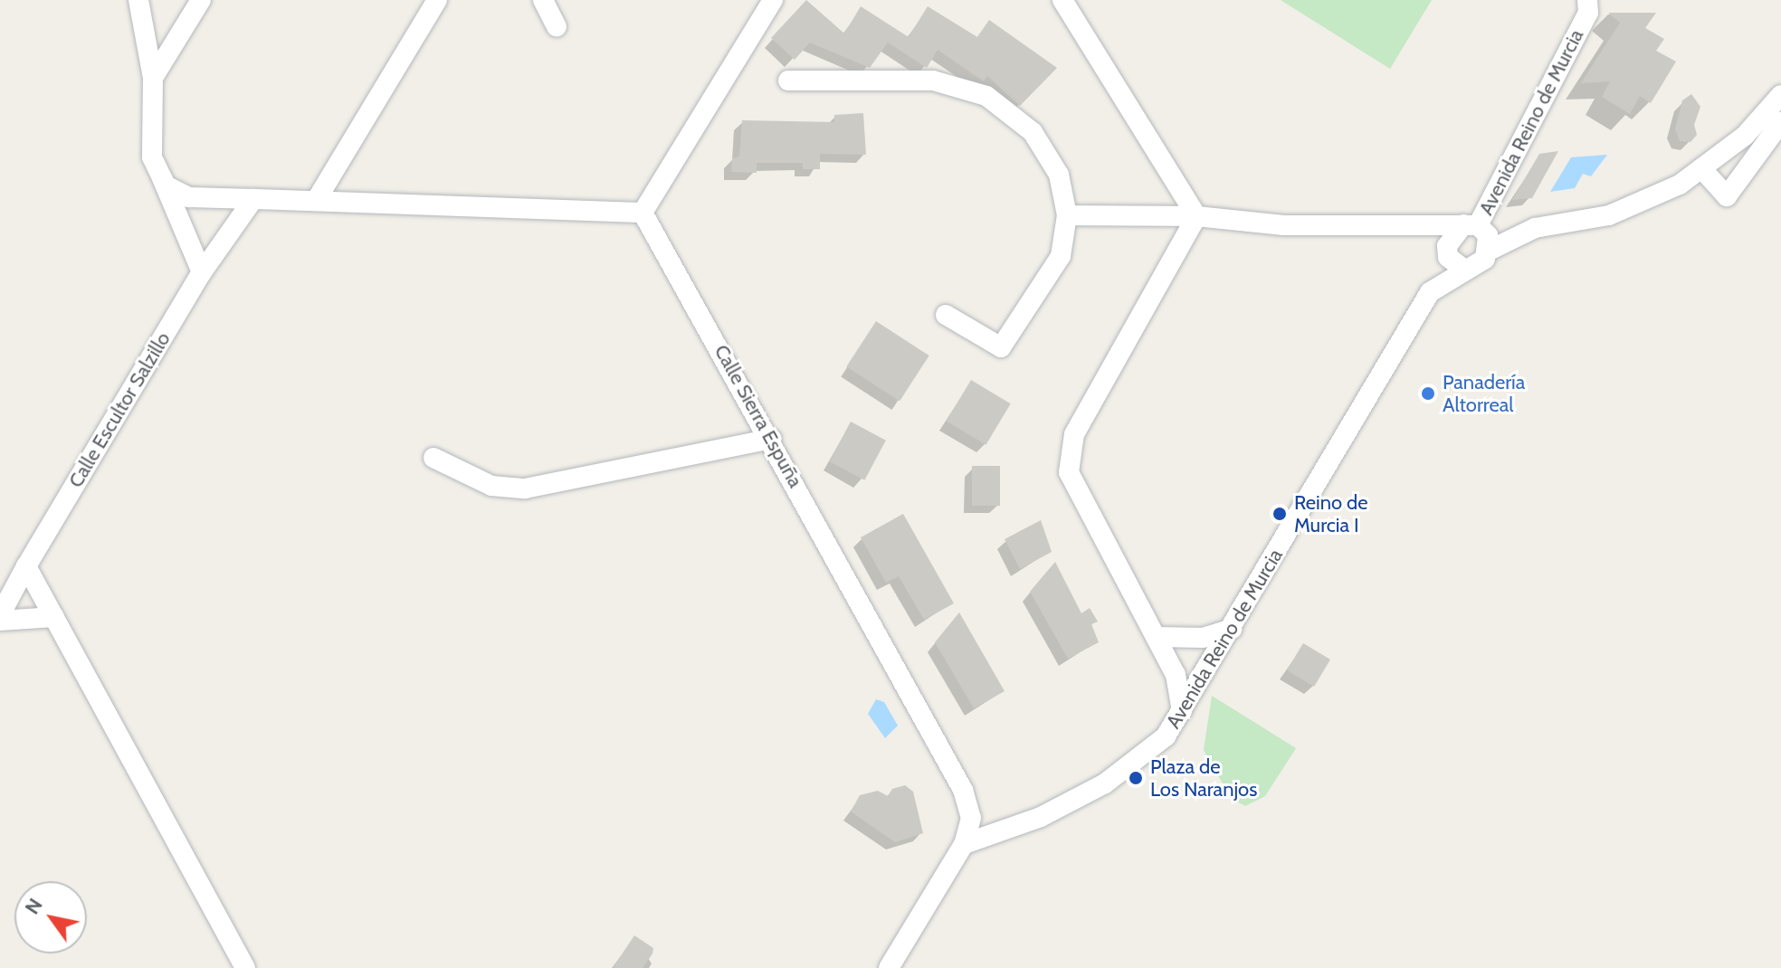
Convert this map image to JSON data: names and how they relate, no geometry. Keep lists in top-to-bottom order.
{
  "streets": {
    "street": ["Avenida Reino de Murcia", "Calle Escultor Salzillo", "Calle Sierra Espuña"]
  },
  "crossings": [
    ["Avenida Reino de Murcia", "Calle Sierra Espuña"]
  ],
  "places": ["Panadería Altorreal", "Reino de Murcia I", "Plaza de Los Naranjos"],
  "north": "top left"
}
